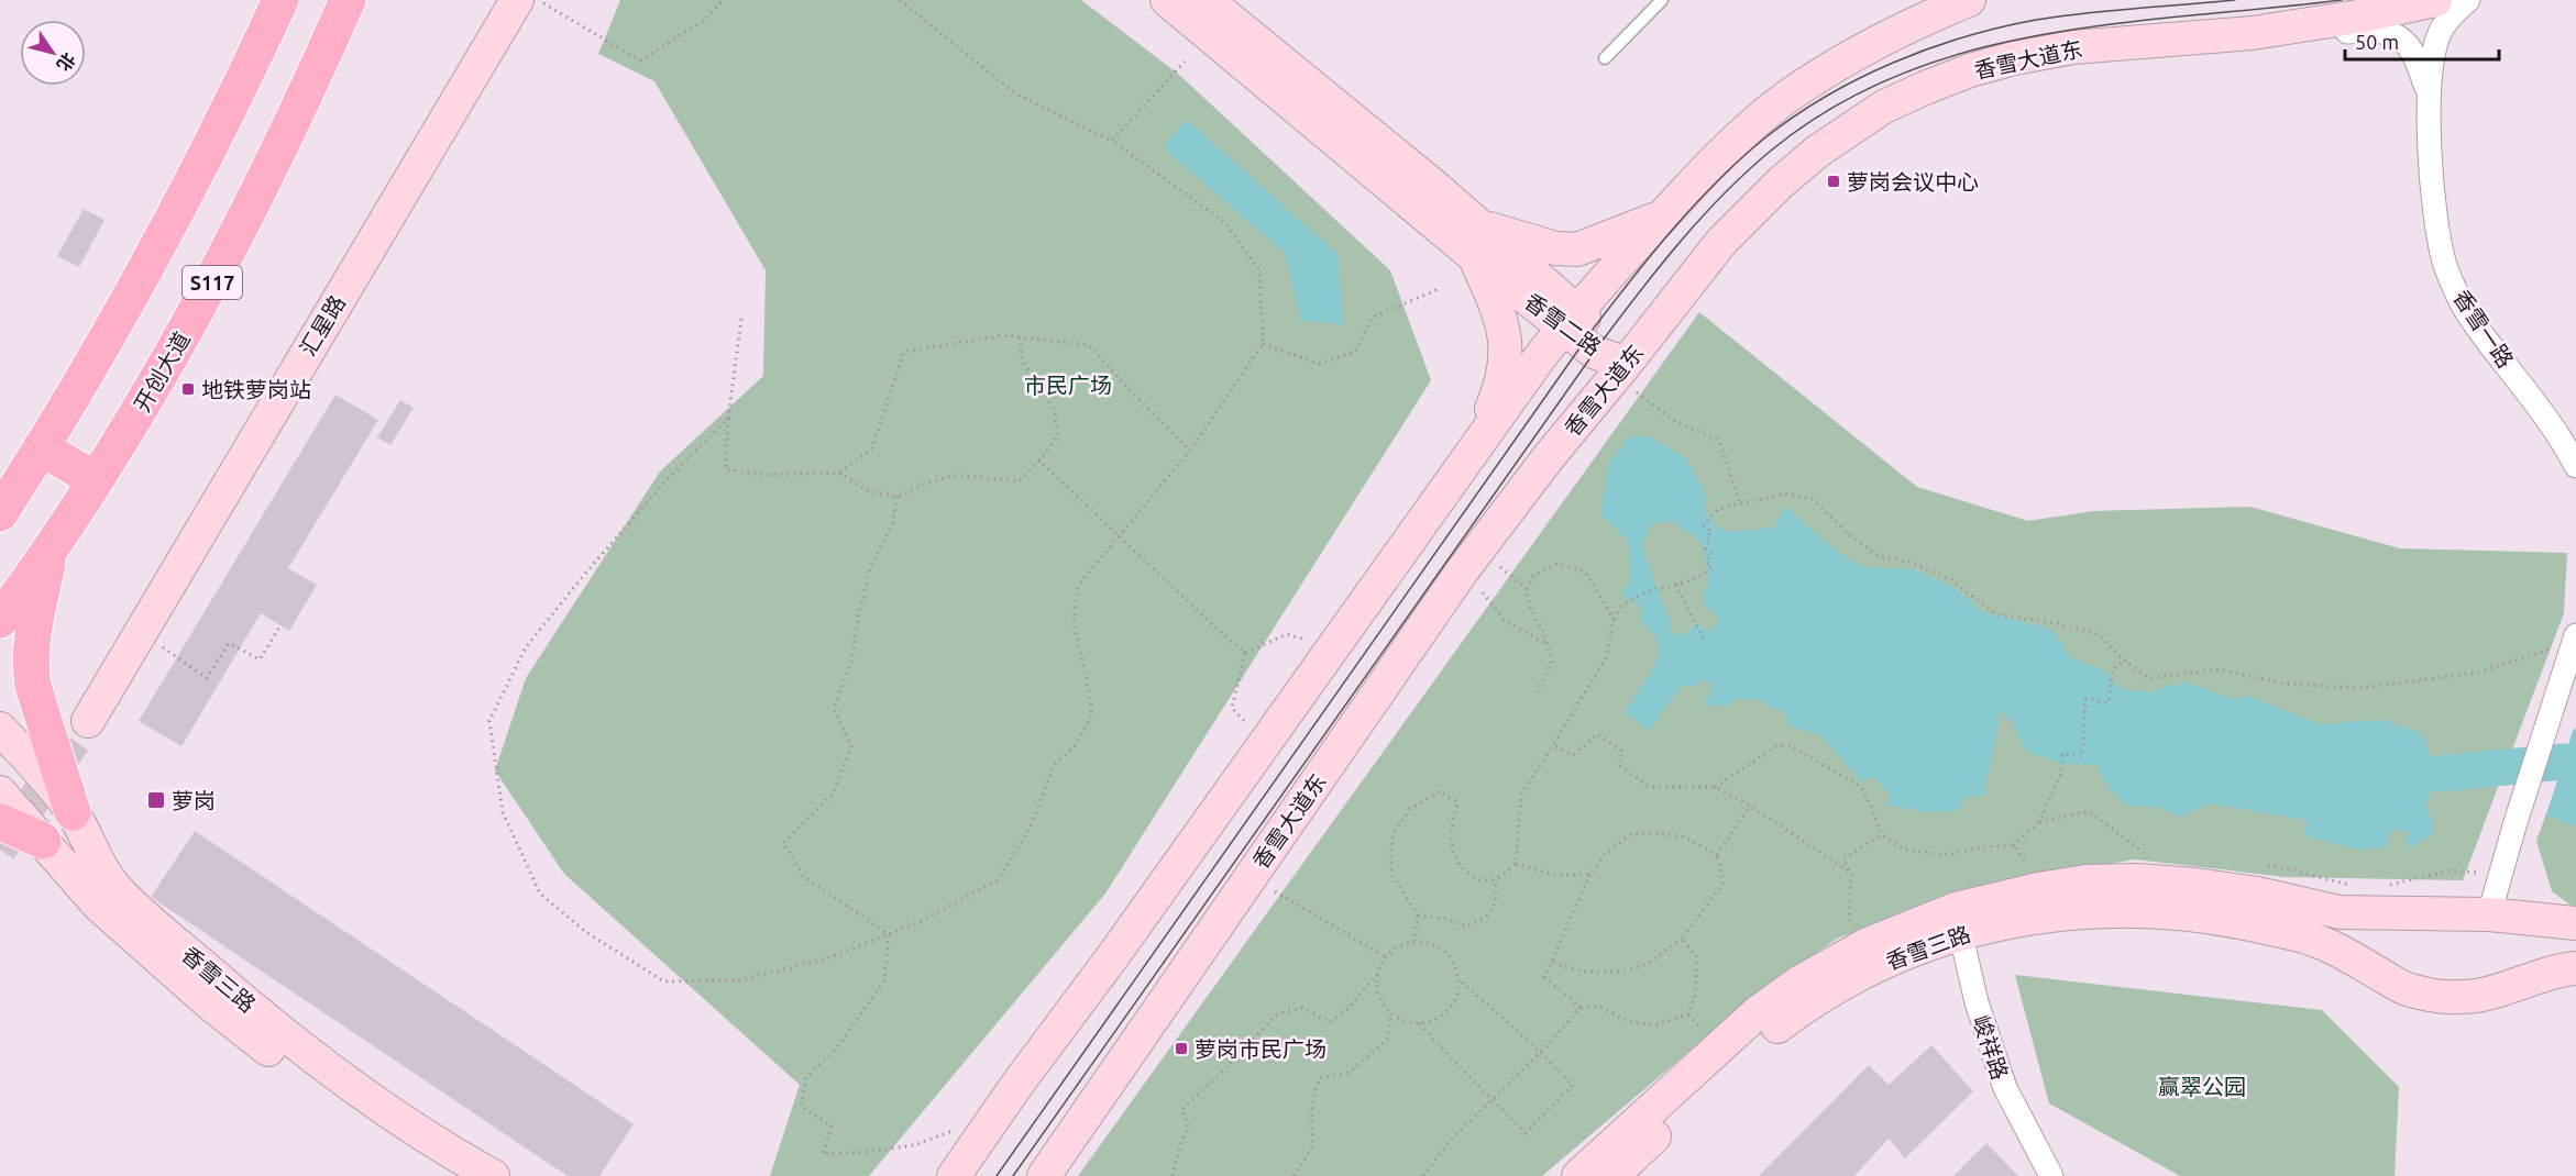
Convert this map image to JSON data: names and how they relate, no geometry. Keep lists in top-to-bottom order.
{
  "streets": {
    "main road": [
      "香雪大道东",
      "S117",
      "香雪二路",
      "汇星路",
      "开创大道",
      "香雪三路"
    ],
    "street": ["香雪一路", "峻祥路"]
  },
  "crossings": [
    ["香雪大道东", "香雪二路"],
    ["香雪三路", "峻祥路"]
  ],
  "parks": ["市民广场", "赢翠公园"],
  "places": {
    "transit": [
      "萝岗会议中心",
      "地铁萝岗站",
      "萝岗",
      "萝岗市民广场"
    ]
  },
  "scale_bar": "50 m",
  "north": "bottom right"
}
